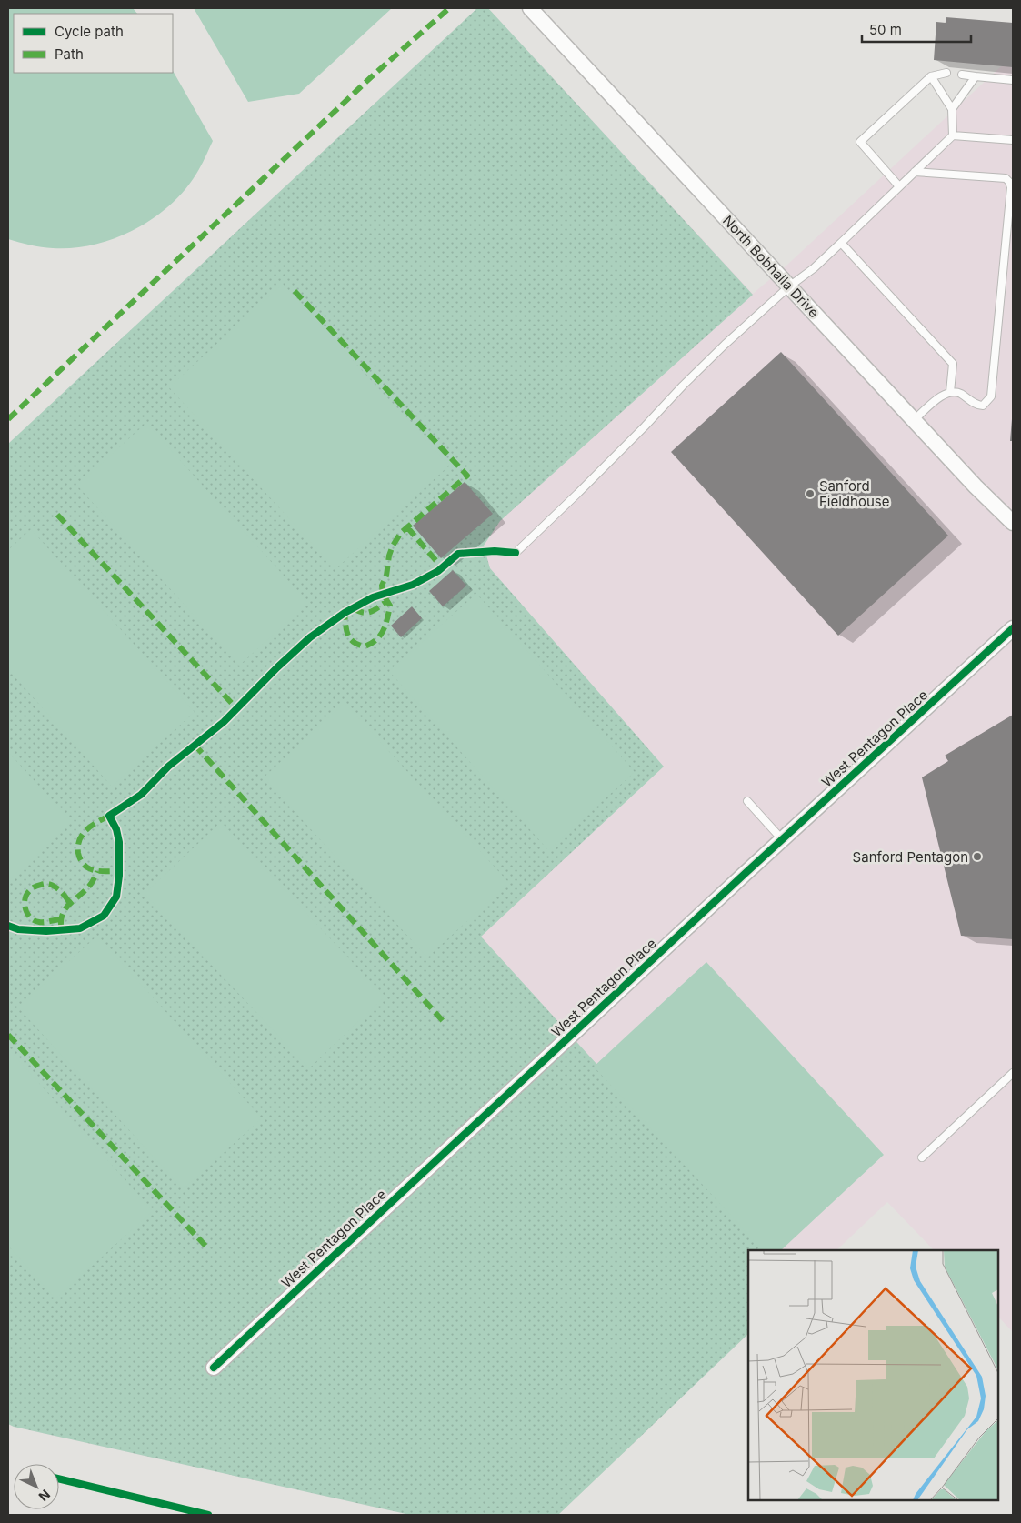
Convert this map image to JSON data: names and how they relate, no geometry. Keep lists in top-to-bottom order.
{
  "streets": {
    "street": ["North Bobhalla Drive", "West Pentagon Place"]
  },
  "places": ["Sanford Fieldhouse", "Sanford Pentagon"],
  "legend": ["Cycle path", "Path"],
  "scale_bar": "50 m",
  "north": "bottom right"
}
